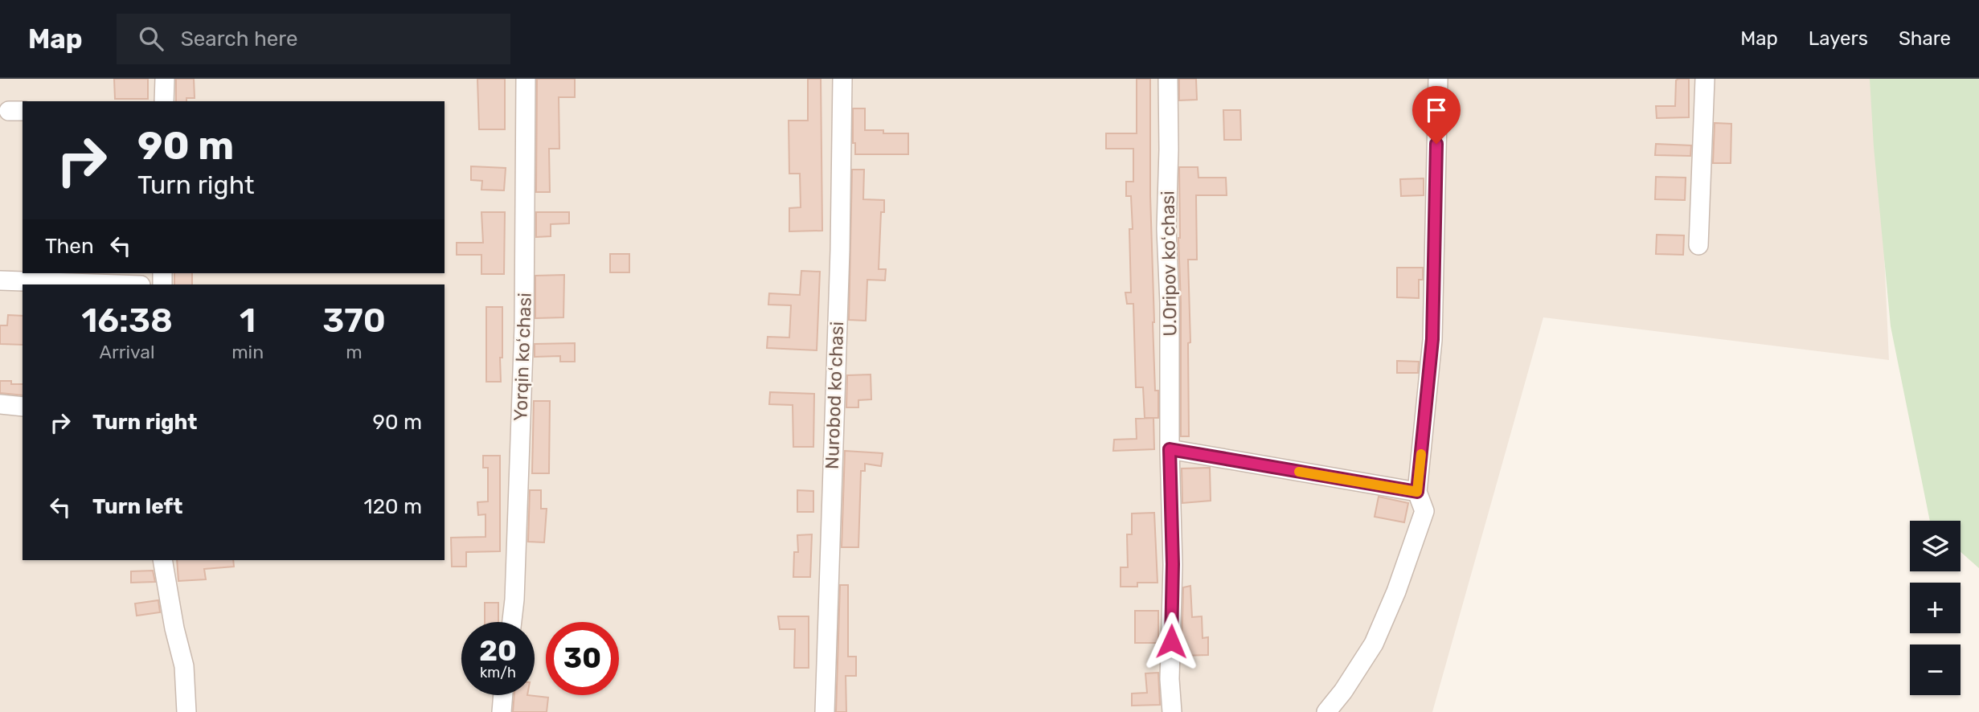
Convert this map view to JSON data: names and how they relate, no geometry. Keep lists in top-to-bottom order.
{
  "streets": {
    "street": ["U.Oripov koʻchasi", "Yorqin koʻchasi", "Nurobod koʻchasi"]
  },
  "page": {
    "header": "Map",
    "search": "Search here",
    "nav": ["Map", "Layers", "Share"],
    "turn": ["90 m", "Turn right"],
    "then": "Then",
    "eta": [
      "16:38",
      "Arrival",
      "1",
      "min",
      "370",
      "m"
    ],
    "list": [
      {
        "name": "Turn right",
        "value": "90 m"
      },
      {
        "name": "Turn left",
        "value": "120 m"
      }
    ],
    "map_buttons": ["+", "−"],
    "speed": "20 km/h",
    "limit": "30"
  }
}
